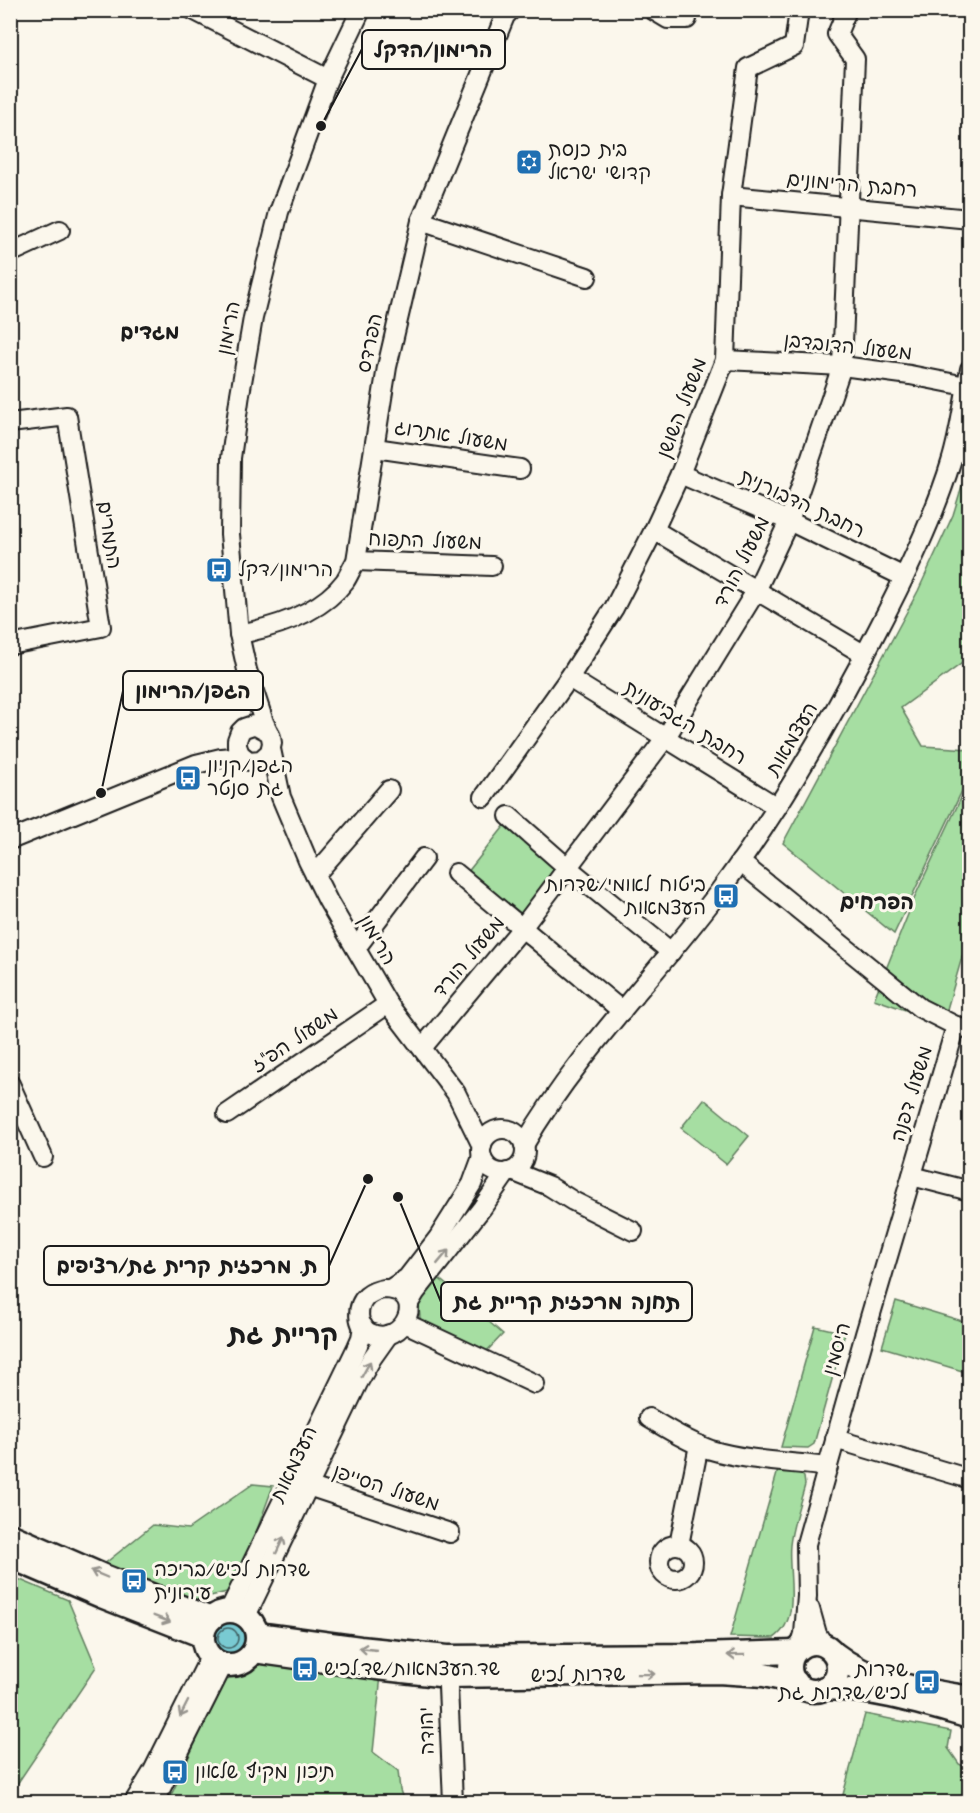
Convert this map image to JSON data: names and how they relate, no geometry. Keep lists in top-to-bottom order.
{
  "streets": {
    "main road": ["שדרות לכיש"],
    "street": [
      "רחבת הרימונים",
      "הרימון",
      "הפרדס",
      "משעול הדובדבן",
      "משעול השושן",
      "משעול אתרוג",
      "רחבת הדבורנית",
      "התמרים",
      "משעול התפוח",
      "משעול הורד",
      "רחבת הגביעונית",
      "העצמאות",
      "משעול הפ\"ז",
      "משעול דפנה",
      "היסמין",
      "משעול הסייפן",
      "יהודה"
    ]
  },
  "crossings": [
    ["רחבת הרימונים", "משעול השושן"],
    ["רחבת הרימונים", "משעול הורד"],
    ["הרימון", "הפרדס"],
    ["הרימון", "משעול הורד"],
    ["הרימון", "העצמאות"],
    ["הרימון", "משעול הפ\"ז"],
    ["הפרדס", "משעול אתרוג"],
    ["הפרדס", "משעול התפוח"],
    ["משעול הדובדבן", "משעול השושן"],
    ["משעול הדובדבן", "משעול הורד"],
    ["משעול הדובדבן", "העצמאות"],
    ["משעול השושן", "רחבת הדבורנית"],
    ["משעול השושן", "רחבת הגביעונית"],
    ["רחבת הדבורנית", "משעול הורד"],
    ["רחבת הדבורנית", "העצמאות"],
    ["משעול הורד", "רחבת הגביעונית"],
    ["רחבת הגביעונית", "העצמאות"],
    ["העצמאות", "משעול הסייפן"],
    ["העצמאות", "שדרות לכיש"],
    ["משעול דפנה", "היסמין"],
    ["היסמין", "שדרות לכיש"],
    ["שדרות לכיש", "יהודה"]
  ],
  "districts": ["מגדים", "הפרחים", "קריית גת"],
  "places": {
    "other": [
      "הרימון/הדקל",
      "הגפן/הרימון",
      "ת. מרכזית קרית גת/רציפים",
      "תחנה מרכזית קריית גת"
    ],
    "synagogue": ["בית כנסת קדושי ישראל"],
    "bus stop": [
      "הרימון/דקל",
      "הגפן/קניון גת סנטר",
      "ביטוח לאומי/שדרות העצמאות",
      "שדרות לכיש/בריכה עירונית",
      "שד.העצמאות/שד.לכיש",
      "שדרות לכיש/שדרות גת",
      "תיכון מקיף שלאון"
    ]
  }
}
